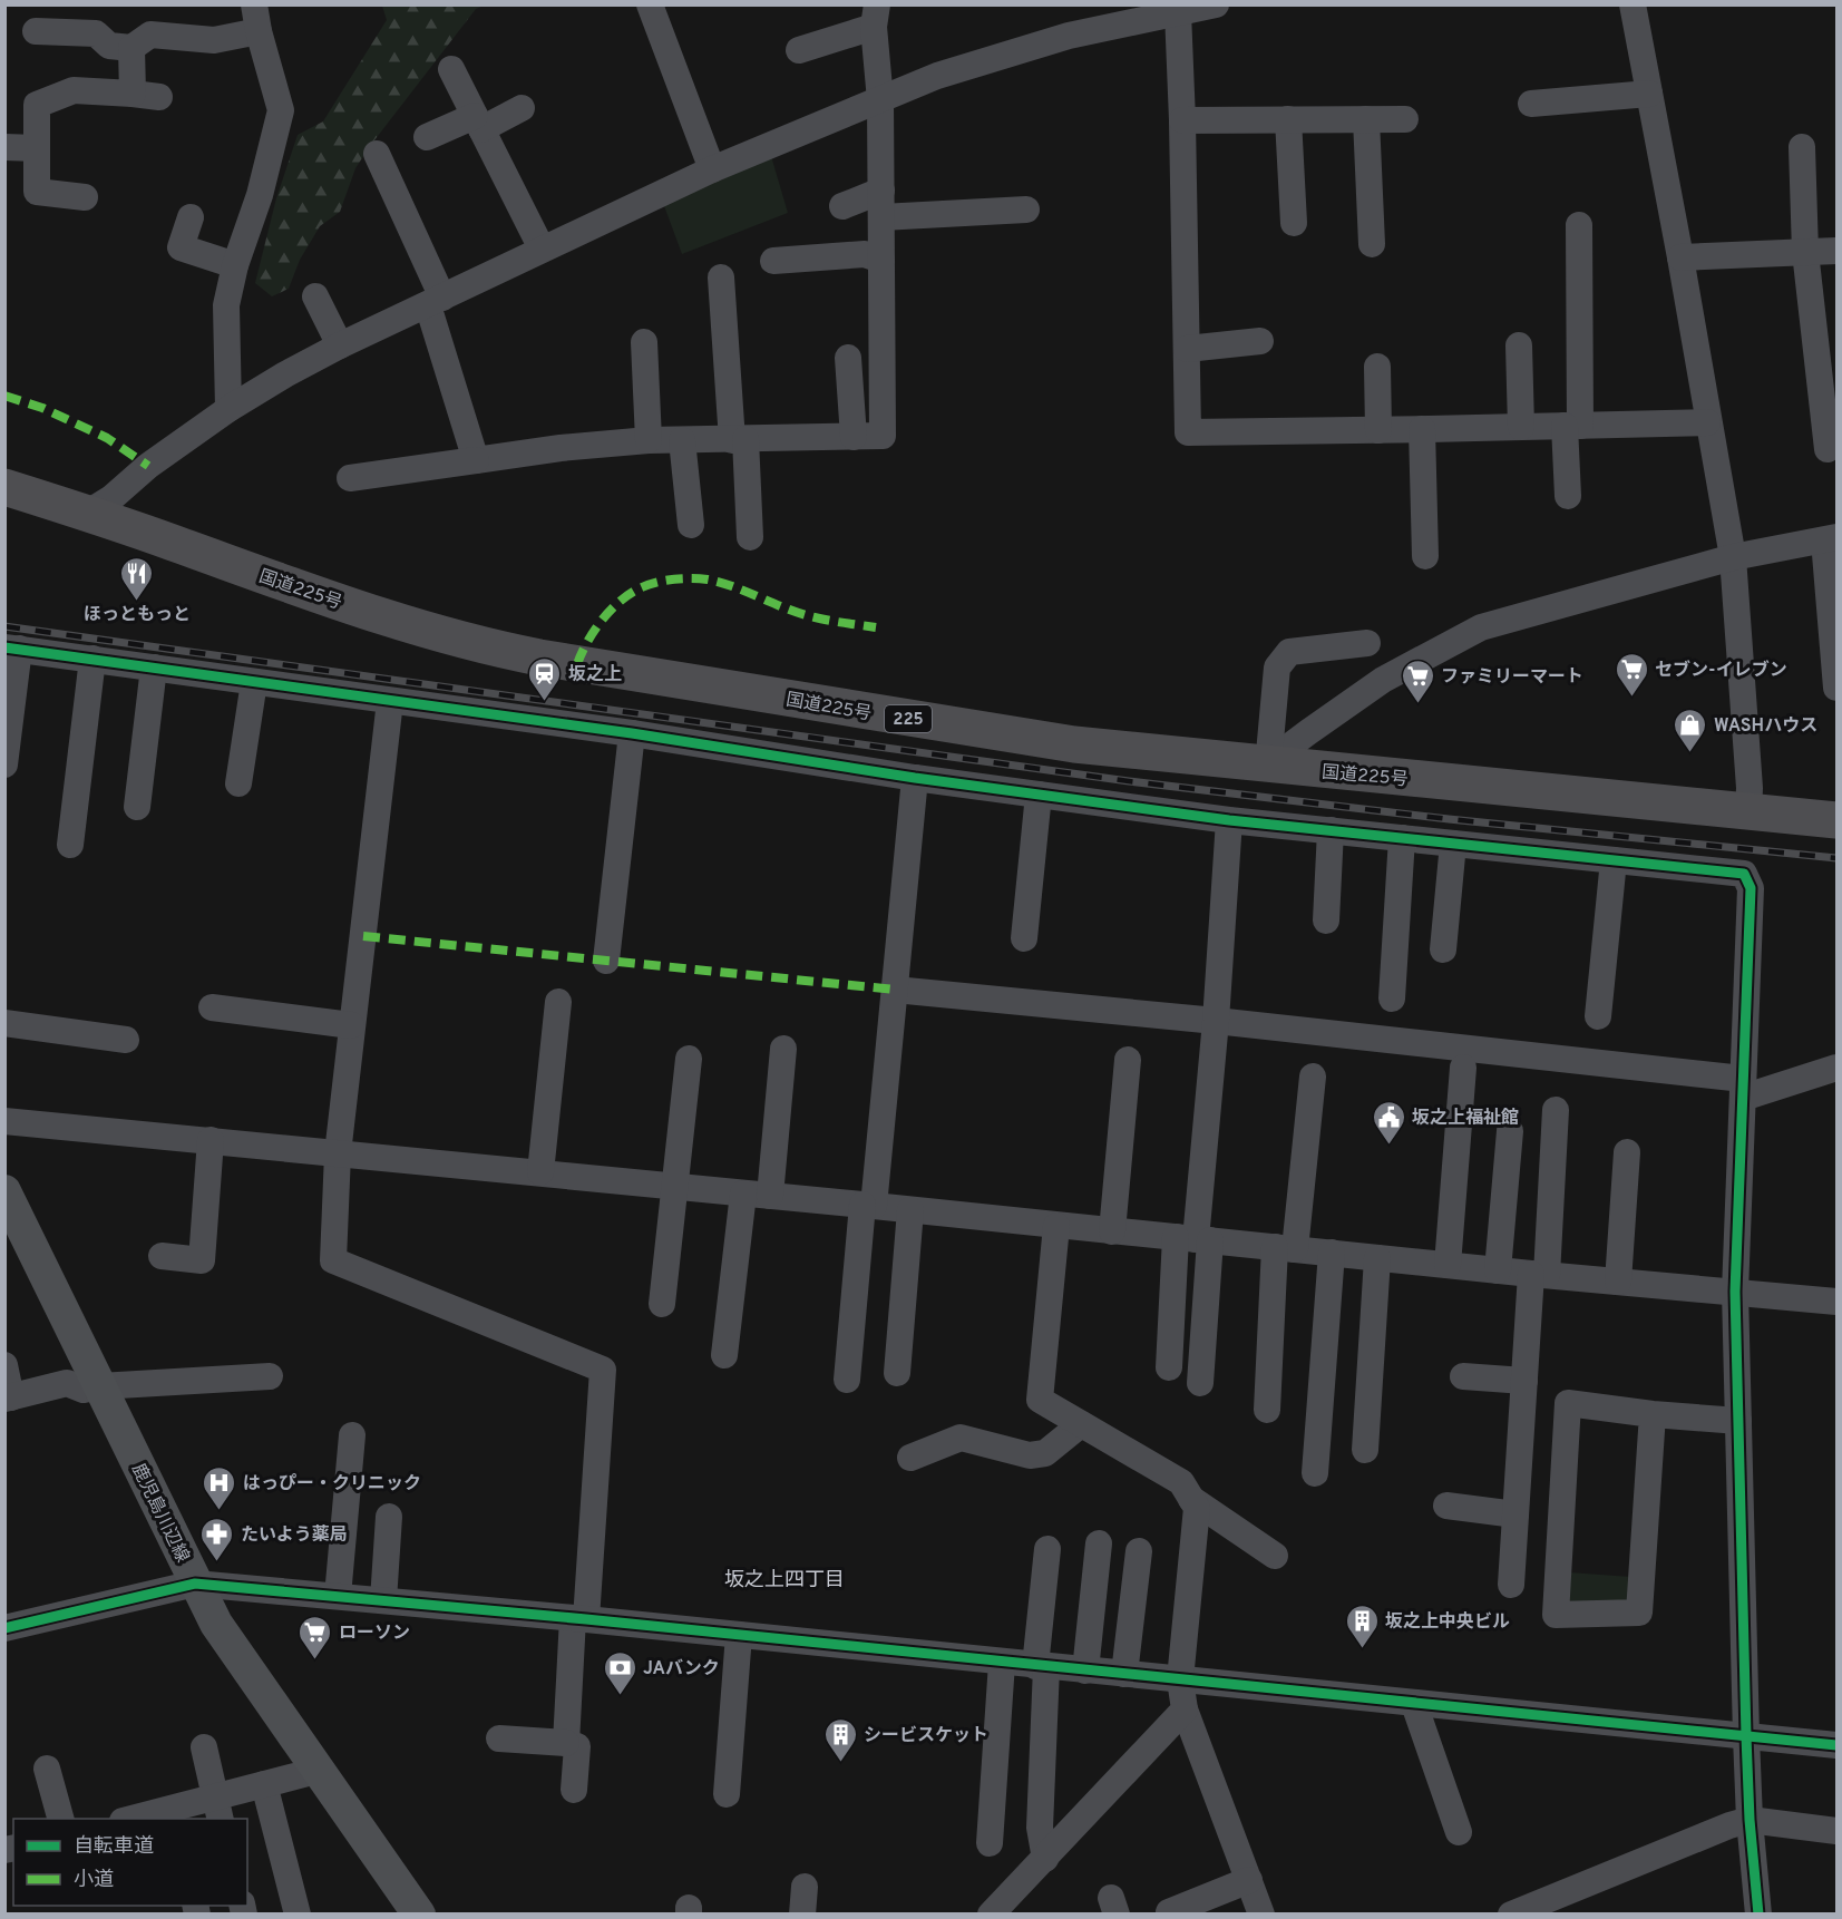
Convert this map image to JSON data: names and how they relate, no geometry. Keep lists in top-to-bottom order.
{
  "streets": {
    "highway": ["国道225号", "225"],
    "main road": ["鹿児島川辺線"]
  },
  "districts": ["坂之上四丁目"],
  "places": {
    "restaurant": ["ほっともっと"],
    "supermarket": ["セブン-イレブン", "ファミリーマート", "ローソン"],
    "station": ["坂之上"],
    "shop": ["WASHハウス"],
    "public building": ["坂之上福祉館"],
    "hospital": ["はっぴー・クリニック"],
    "pharmacy": ["たいよう薬局"],
    "building": ["坂之上中央ビル", "シービスケット"],
    "bank": ["JAバンク"]
  },
  "legend": ["自転車道", "小道"]
}
